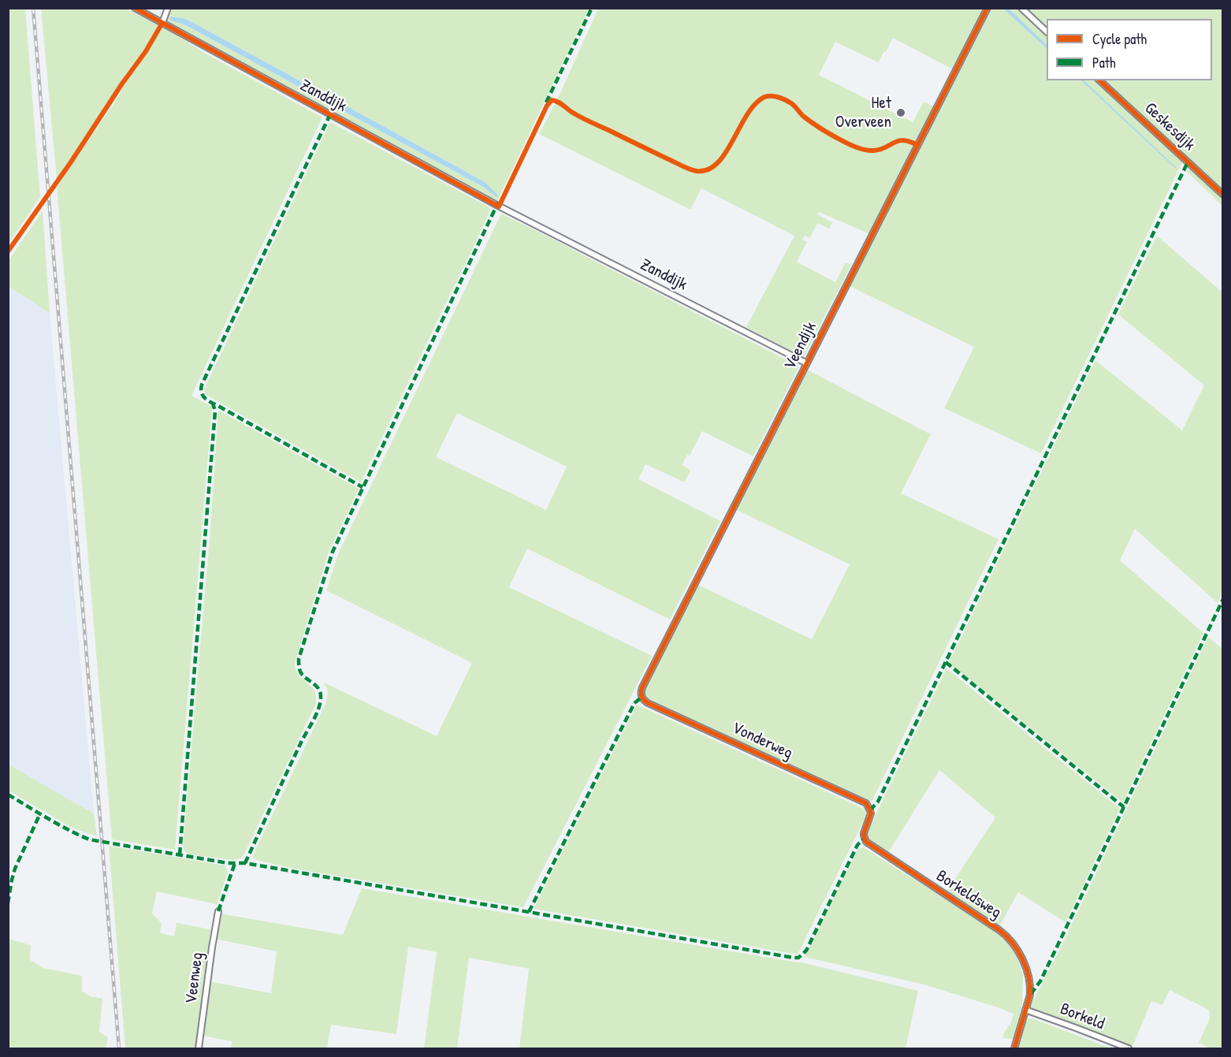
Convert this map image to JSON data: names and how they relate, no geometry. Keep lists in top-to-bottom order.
{
  "streets": {
    "street": [
      "Zanddijk",
      "Geskesdijk",
      "Veendijk",
      "Vonderweg",
      "Borkeldsweg",
      "Veenweg",
      "Borkeld"
    ]
  },
  "crossings": [
    ["Zanddijk", "Veendijk"],
    ["Veendijk", "Vonderweg"],
    ["Vonderweg", "Borkeldsweg"],
    ["Borkeldsweg", "Borkeld"]
  ],
  "places": ["Het Overveen"],
  "legend": ["Cycle path", "Path"]
}
